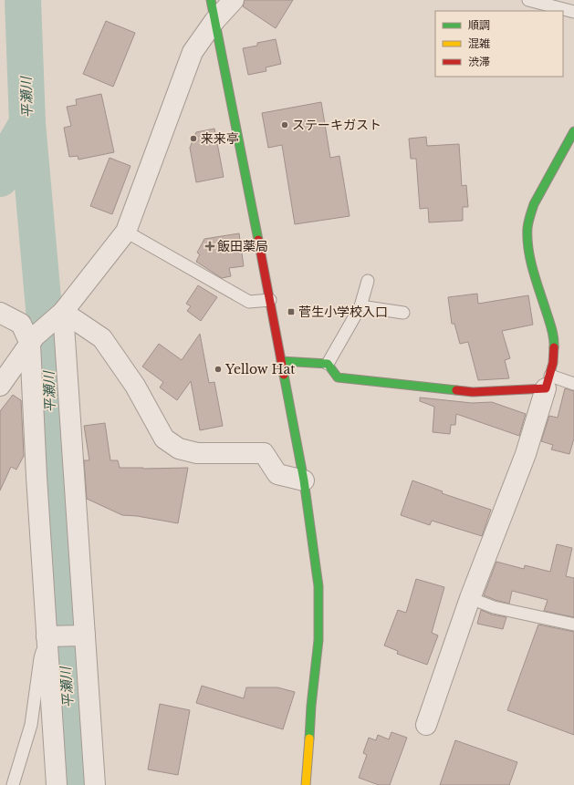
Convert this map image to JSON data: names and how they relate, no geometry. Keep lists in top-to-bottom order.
{
  "water": ["平瀬川"],
  "places": {
    "other": ["ステーキガスト", "来来亭", "Yellow Hat"],
    "health": ["飯田薬局"],
    "transit": ["菅生小学校入口"]
  },
  "legend": ["順調", "混雑", "渋滞"]
}
